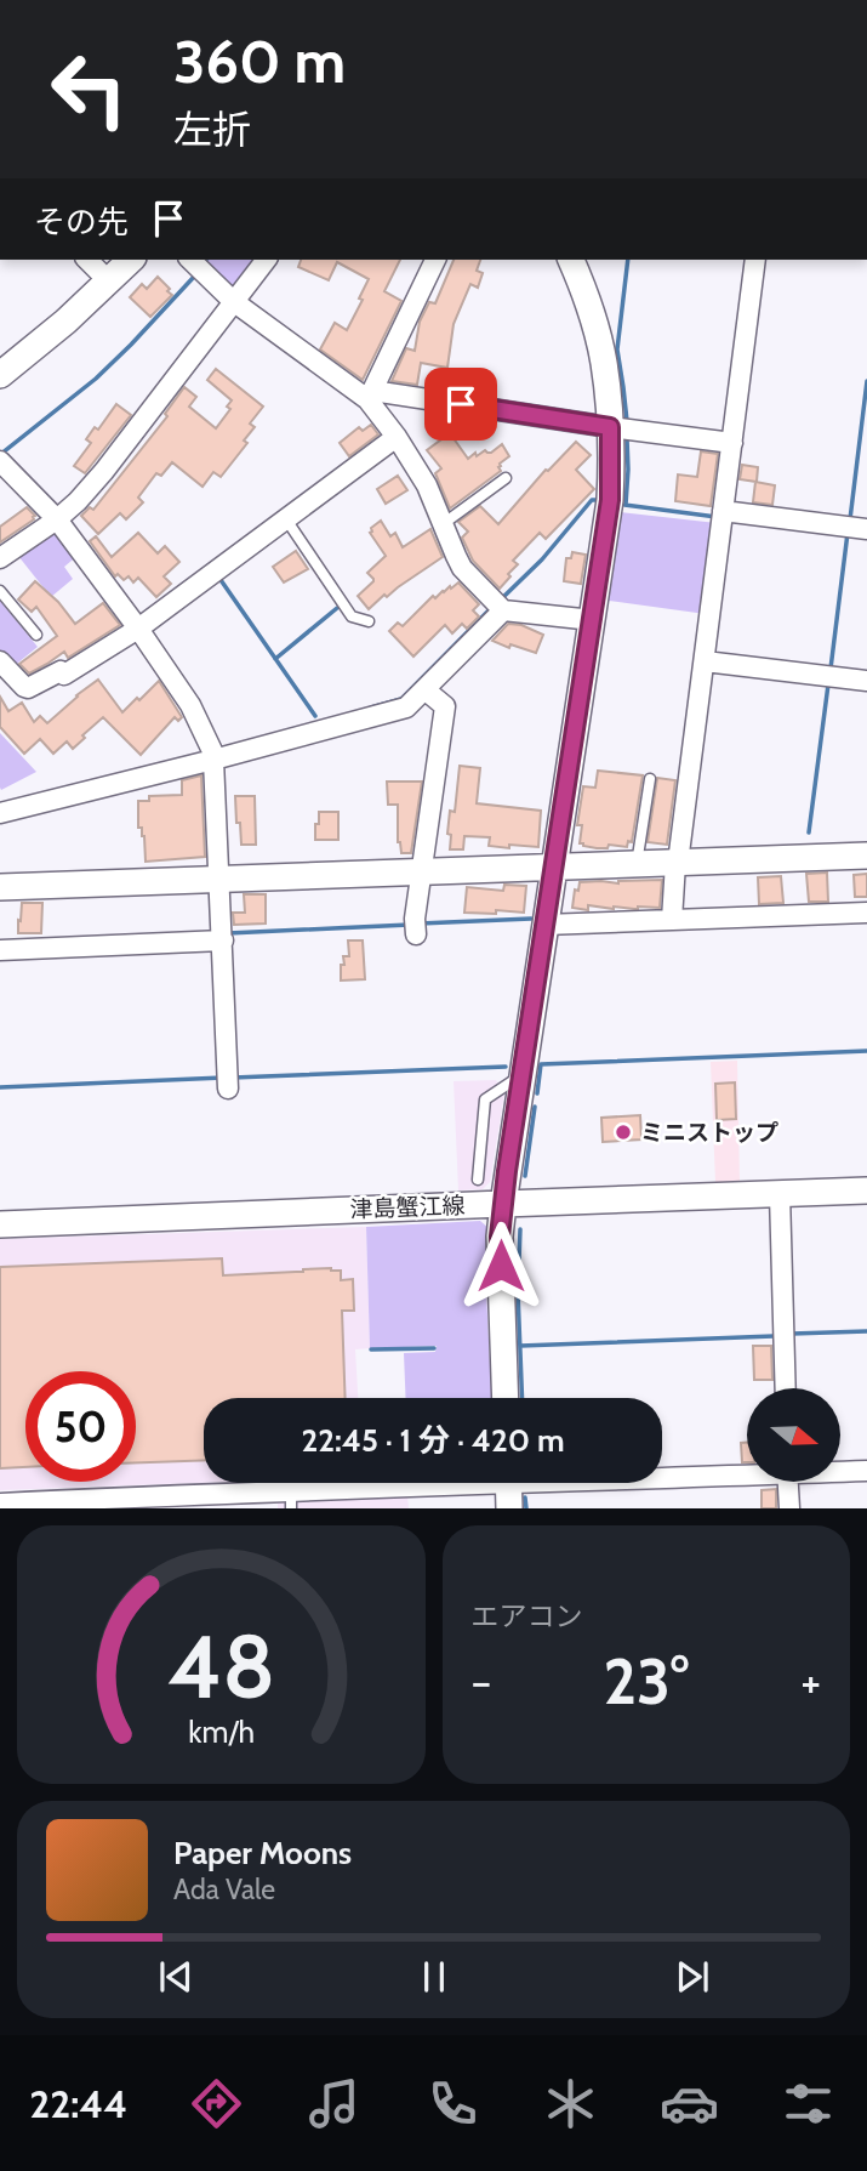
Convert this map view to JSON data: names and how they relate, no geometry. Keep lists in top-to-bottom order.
{
  "streets": {
    "main road": ["津島蟹江線"]
  },
  "places": ["ミニストップ"],
  "north": "right",
  "page": {
    "turn": ["360 m", "左折"],
    "then": "その先",
    "limit": "50",
    "trip": "22:45 · 1 分 · 420 m",
    "tile": "エアコン",
    "heat": ["−", "23°", "+"],
    "song": ["Paper Moons", "Ada Vale"],
    "tabs": "22:44",
    "gauge": ["48", "km/h"]
  }
}
